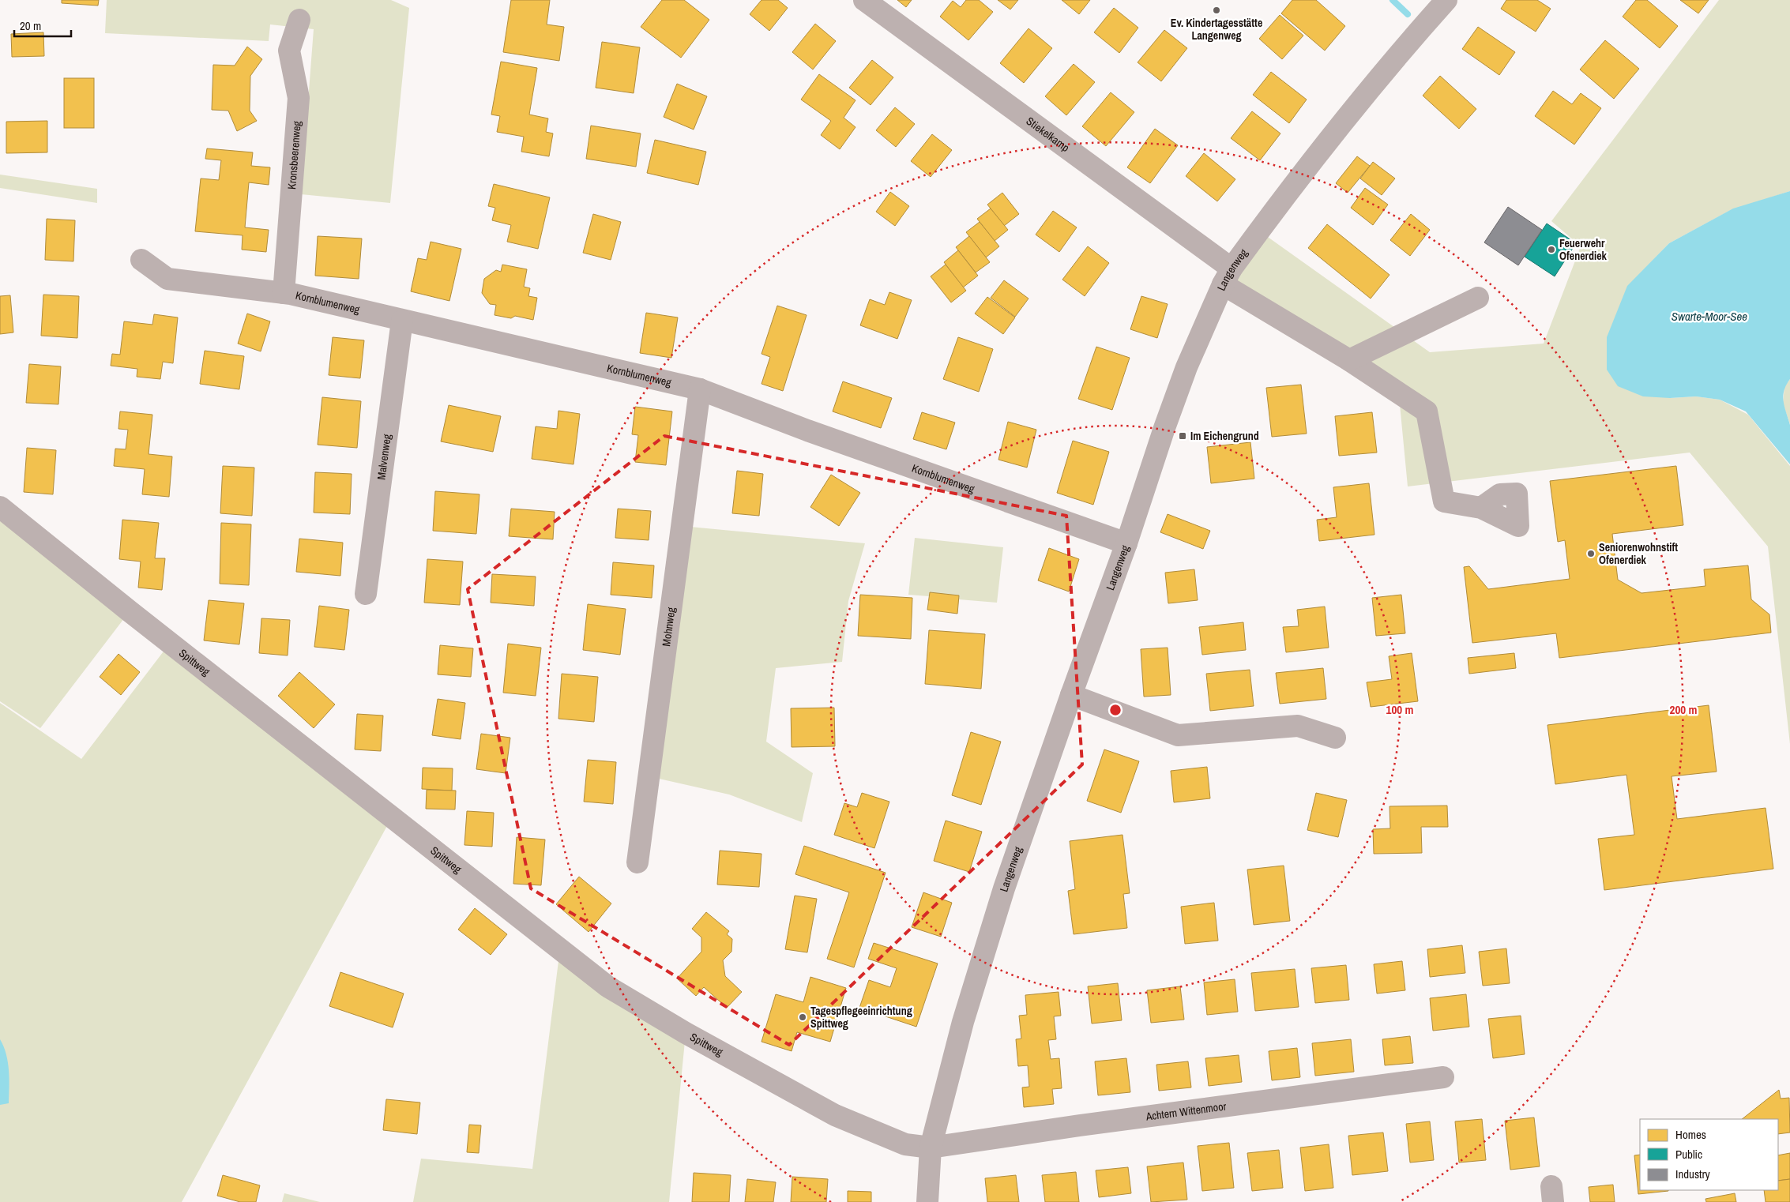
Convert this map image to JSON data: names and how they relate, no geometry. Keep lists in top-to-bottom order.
{
  "streets": {
    "street": [
      "Stiekelkamp",
      "Kronsbeerenweg",
      "Langenweg",
      "Kornblumenweg",
      "Malvenweg",
      "Mohnweg",
      "Spittweg",
      "Achtern Wittenmoor"
    ]
  },
  "crossings": [
    ["Stiekelkamp", "Langenweg"],
    ["Kronsbeerenweg", "Kornblumenweg"],
    ["Langenweg", "Kornblumenweg"],
    ["Langenweg", "Spittweg"],
    ["Langenweg", "Achtern Wittenmoor"],
    ["Kornblumenweg", "Malvenweg"],
    ["Kornblumenweg", "Mohnweg"],
    ["Spittweg", "Achtern Wittenmoor"]
  ],
  "water": ["Swarte-Moor-See"],
  "places": {
    "other": [
      "Ev. Kindertagesstätte Langenweg",
      "Feuerwehr Ofenerdiek",
      "Seniorenwohnstift Ofenerdiek",
      "Tagespflegeeinrichtung Spittweg"
    ],
    "transit": ["Im Eichengrund"]
  },
  "legend": ["Homes", "Public", "Industry"],
  "scale_bar": "20 m",
  "rings": ["100 m", "200 m"]
}
